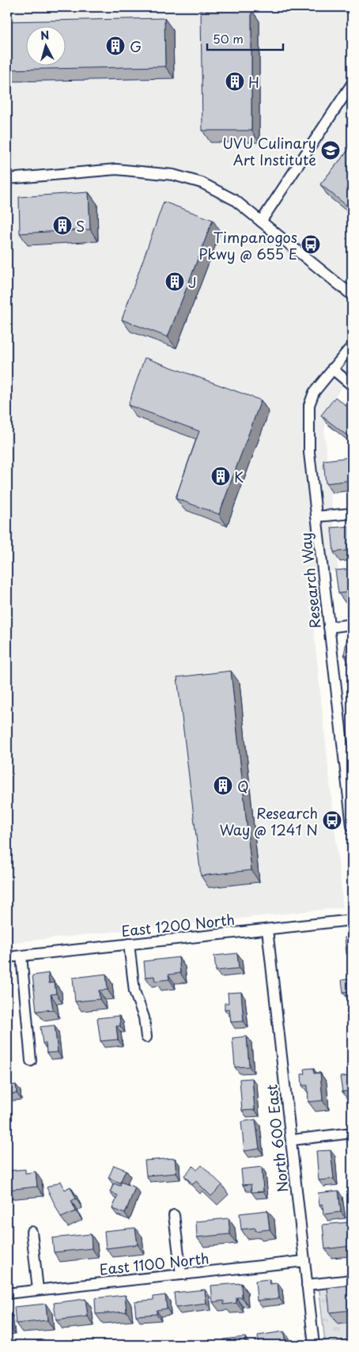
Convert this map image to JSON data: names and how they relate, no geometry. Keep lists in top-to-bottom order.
{
  "streets": {
    "street": [
      "Research Way",
      "East 1200 North",
      "North 600 East",
      "East 1100 North"
    ]
  },
  "crossings": [
    ["East 1200 North", "North 600 East"],
    ["North 600 East", "East 1100 North"]
  ],
  "places": {
    "building": [
      "G",
      "H",
      "S",
      "J",
      "K",
      "Q"
    ],
    "school or university": ["UVU Culinary Art Institute"],
    "bus stop": ["Timpanogos Pkwy @ 655 E", "Research Way @ 1241 N"]
  },
  "scale_bar": "50 m",
  "north": "top"
}
